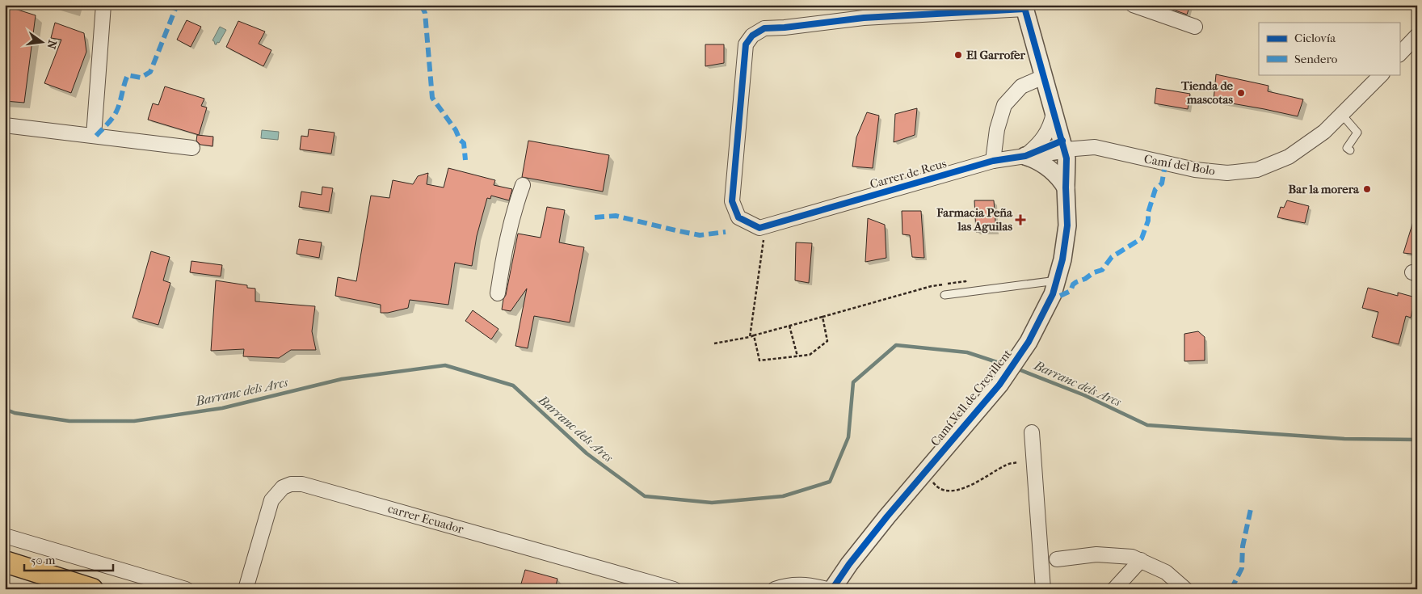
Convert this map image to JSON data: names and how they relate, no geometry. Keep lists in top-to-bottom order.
{
  "streets": {
    "street": [
      "Camí del Bolo",
      "Carrer de Reus",
      "Camí Vell de Crevillent",
      "carrer Ecuador"
    ]
  },
  "crossings": [
    ["Camí del Bolo", "Camí Vell de Crevillent"]
  ],
  "water": ["Barranc dels Arcs"],
  "places": {
    "other": ["El Garrofer", "Tienda de mascotas", "Bar la morera"],
    "health": ["Farmacia Peña las Aguilas"]
  },
  "legend": ["Ciclovía", "Sendero"],
  "scale_bar": "50 m",
  "north": "right"
}
